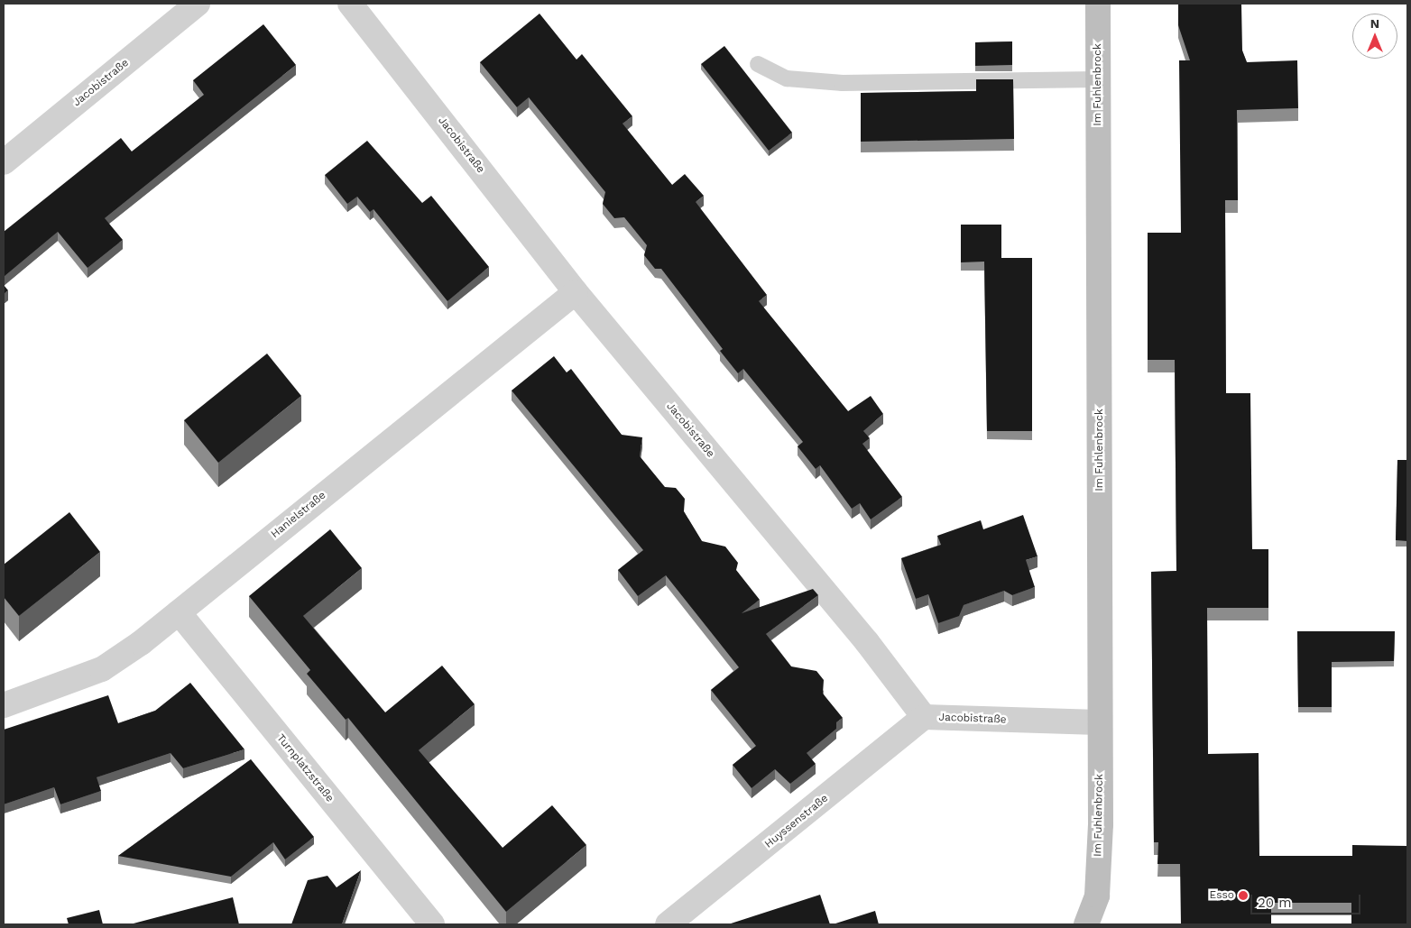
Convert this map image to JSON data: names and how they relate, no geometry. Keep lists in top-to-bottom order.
{
  "streets": {
    "street": [
      "Jacobistraße",
      "Im Fuhlenbrock",
      "Hanielstraße",
      "Turnplatzstraße",
      "Huyssenstraße"
    ]
  },
  "crossings": [
    ["Jacobistraße", "Im Fuhlenbrock"],
    ["Jacobistraße", "Hanielstraße"],
    ["Jacobistraße", "Huyssenstraße"],
    ["Hanielstraße", "Turnplatzstraße"]
  ],
  "places": ["Esso"],
  "scale_bar": "20 m",
  "north": "top"
}
